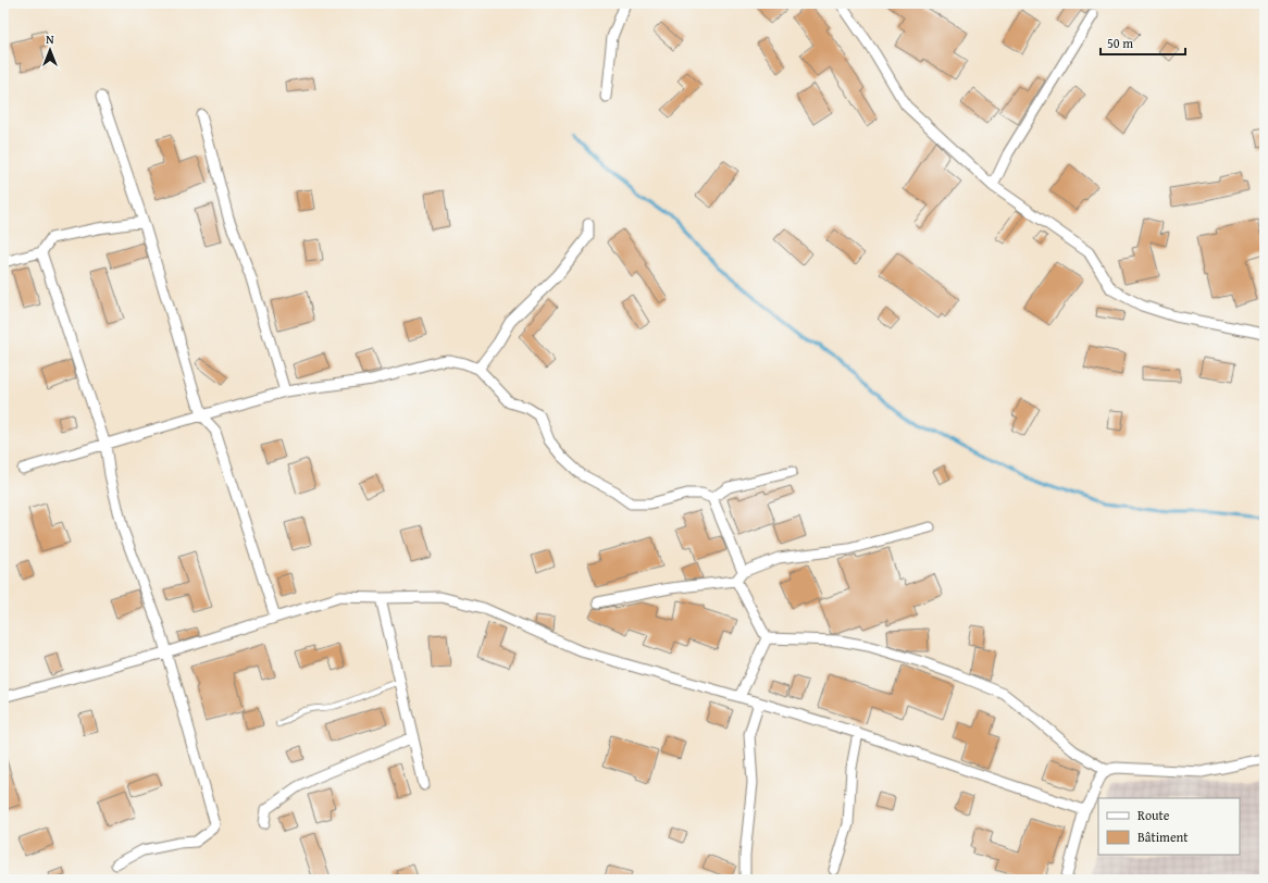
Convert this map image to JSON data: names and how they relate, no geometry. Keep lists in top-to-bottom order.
{
  "legend": ["Route", "Bâtiment"],
  "scale_bar": "50 m",
  "north": "top"
}
